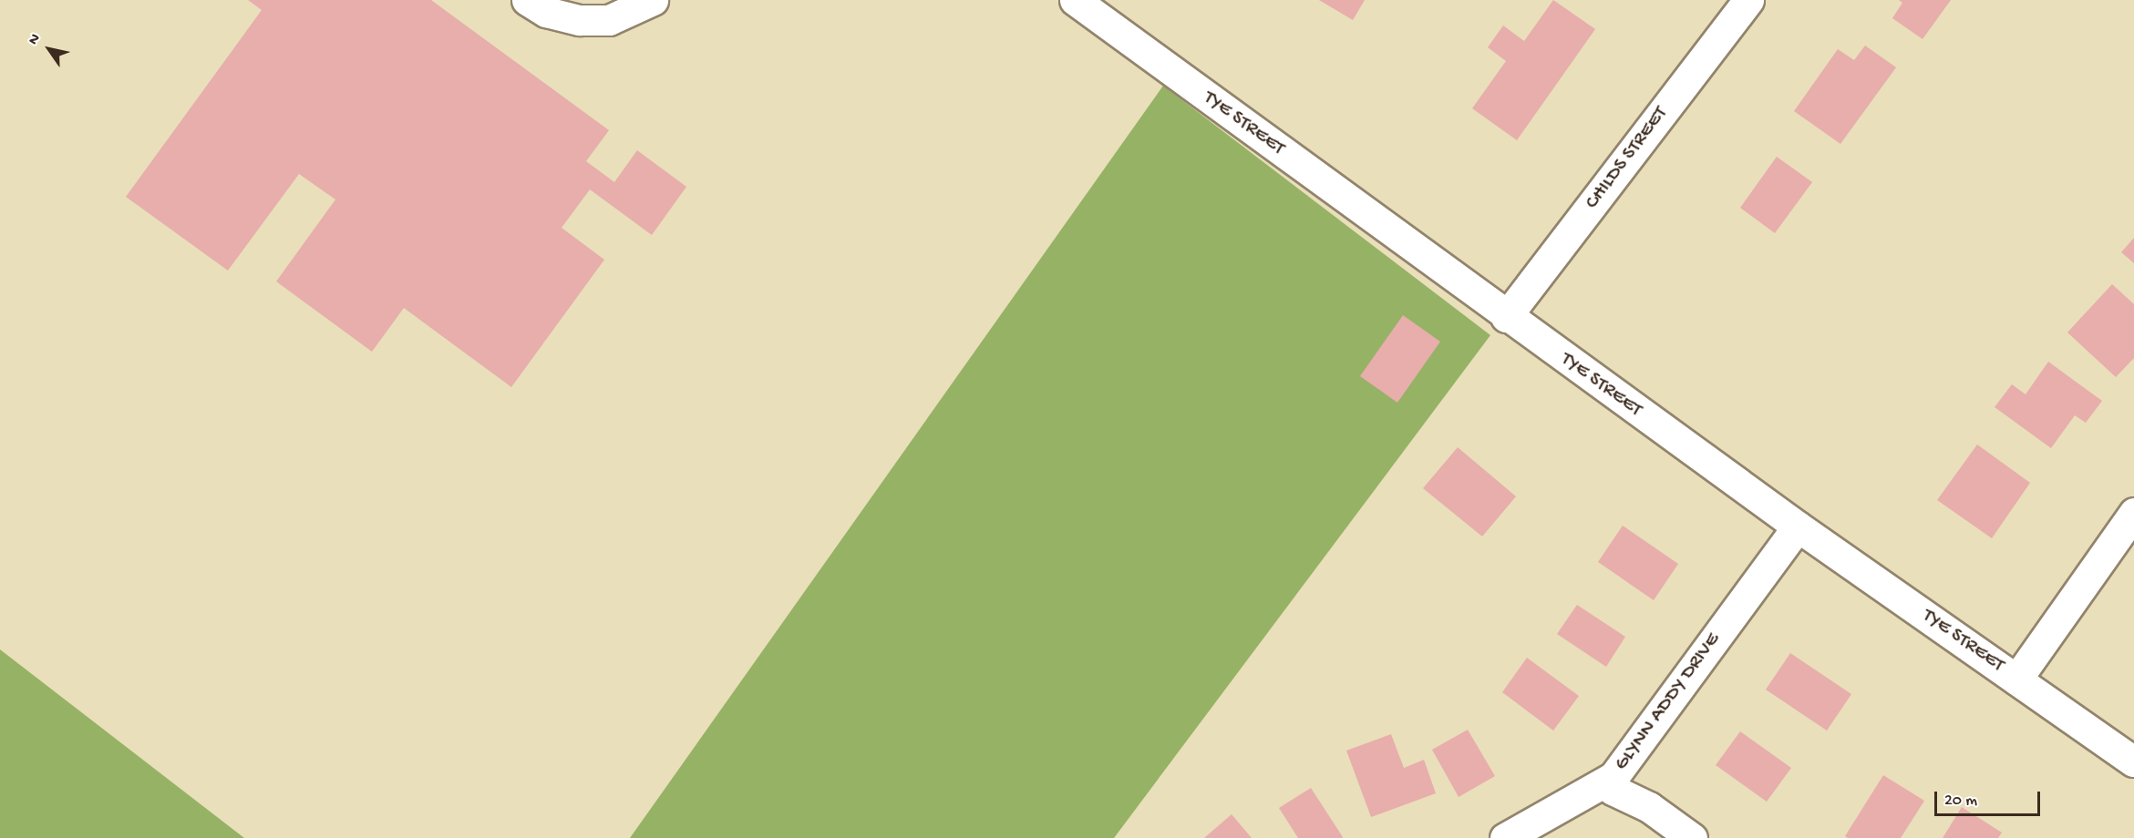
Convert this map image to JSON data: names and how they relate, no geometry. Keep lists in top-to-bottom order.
{
  "streets": {
    "street": ["TYE STREET", "CHILDS STREET", "GLYNN ADDY DRIVE"]
  },
  "crossings": [
    ["TYE STREET", "CHILDS STREET"],
    ["TYE STREET", "GLYNN ADDY DRIVE"]
  ],
  "scale_bar": "20 m",
  "north": "top left"
}
